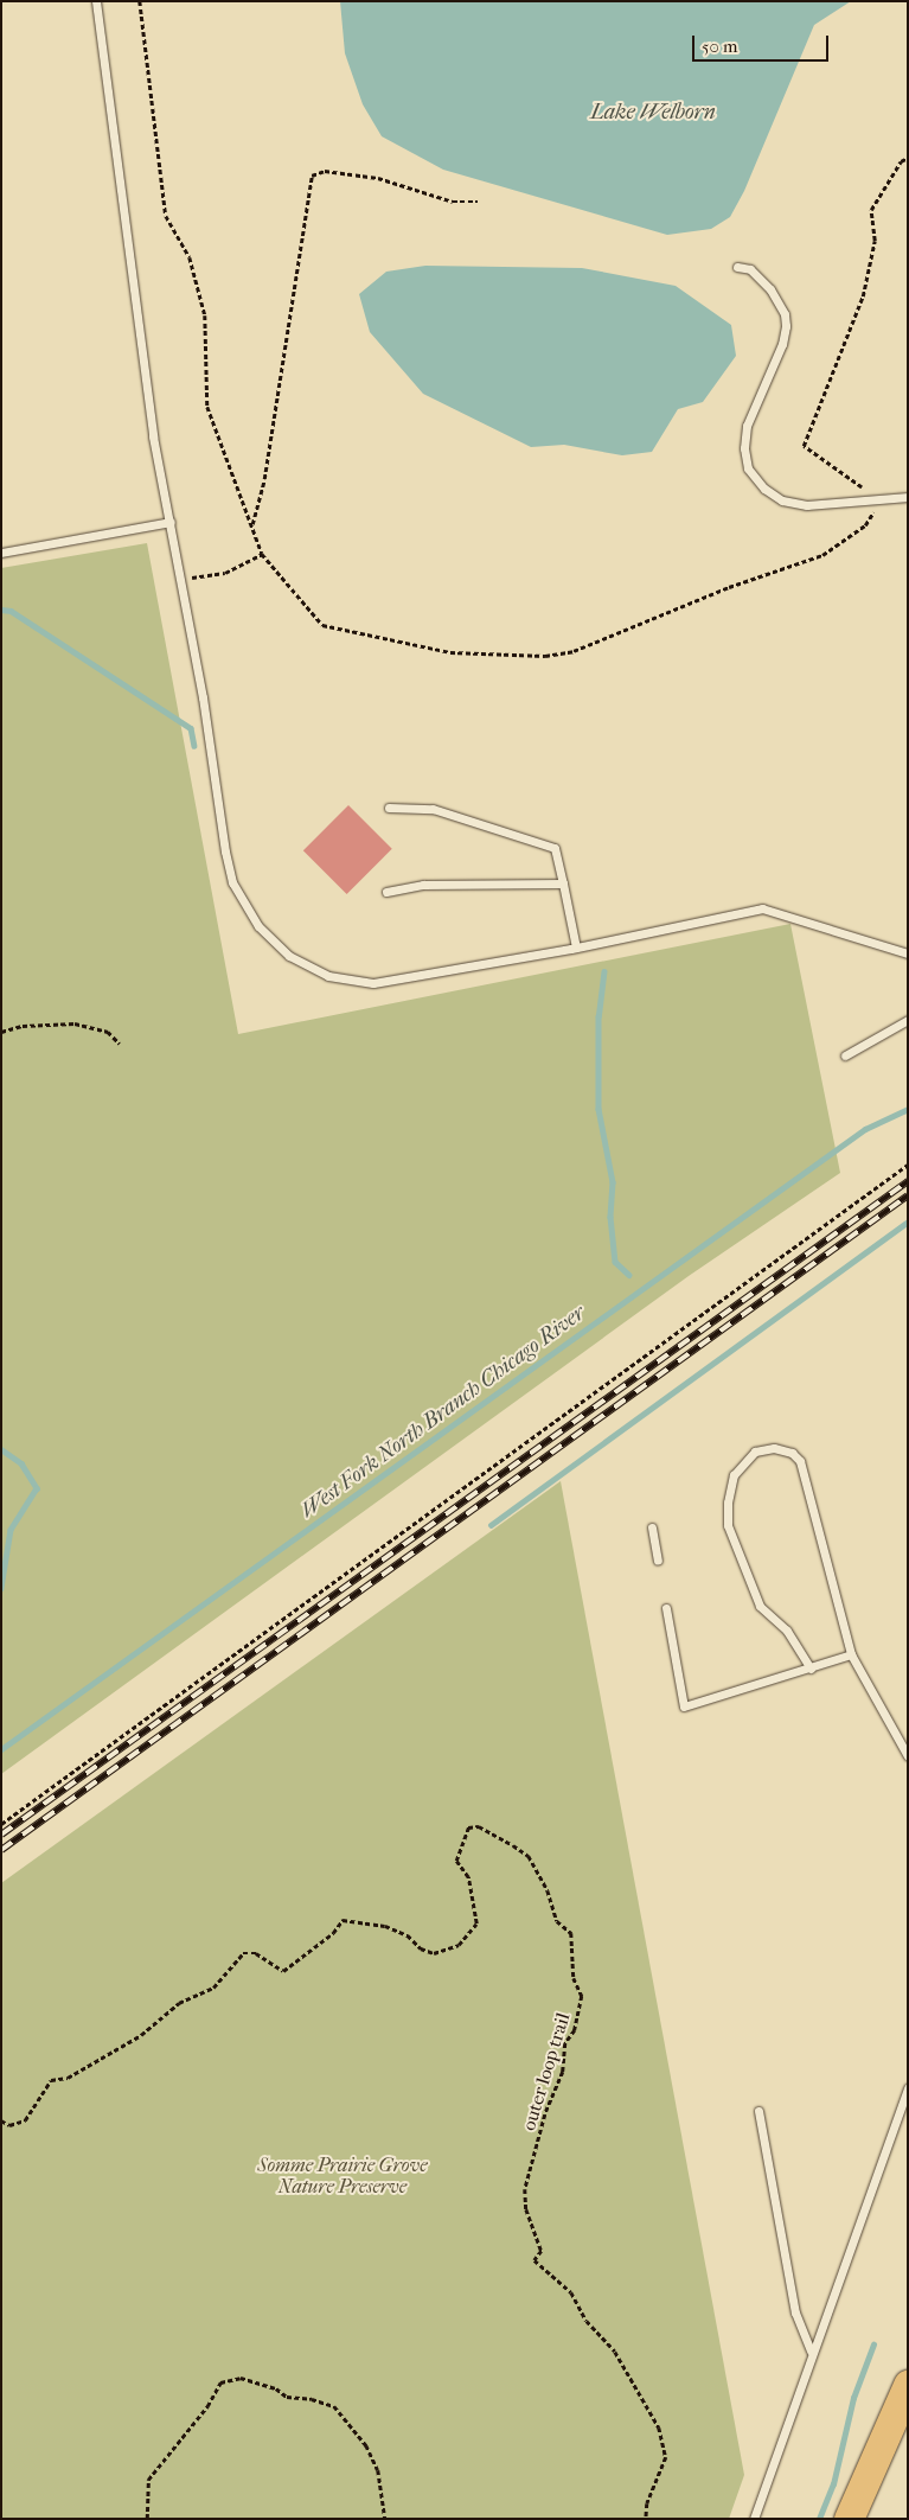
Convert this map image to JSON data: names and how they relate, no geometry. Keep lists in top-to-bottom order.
{
  "streets": {
    "path": ["outer loop trail"]
  },
  "water": ["Lake Welborn", "West Fork North Branch Chicago River"],
  "parks": ["Somme Prairie Grove Nature Preserve"],
  "scale_bar": "50 m"
}
